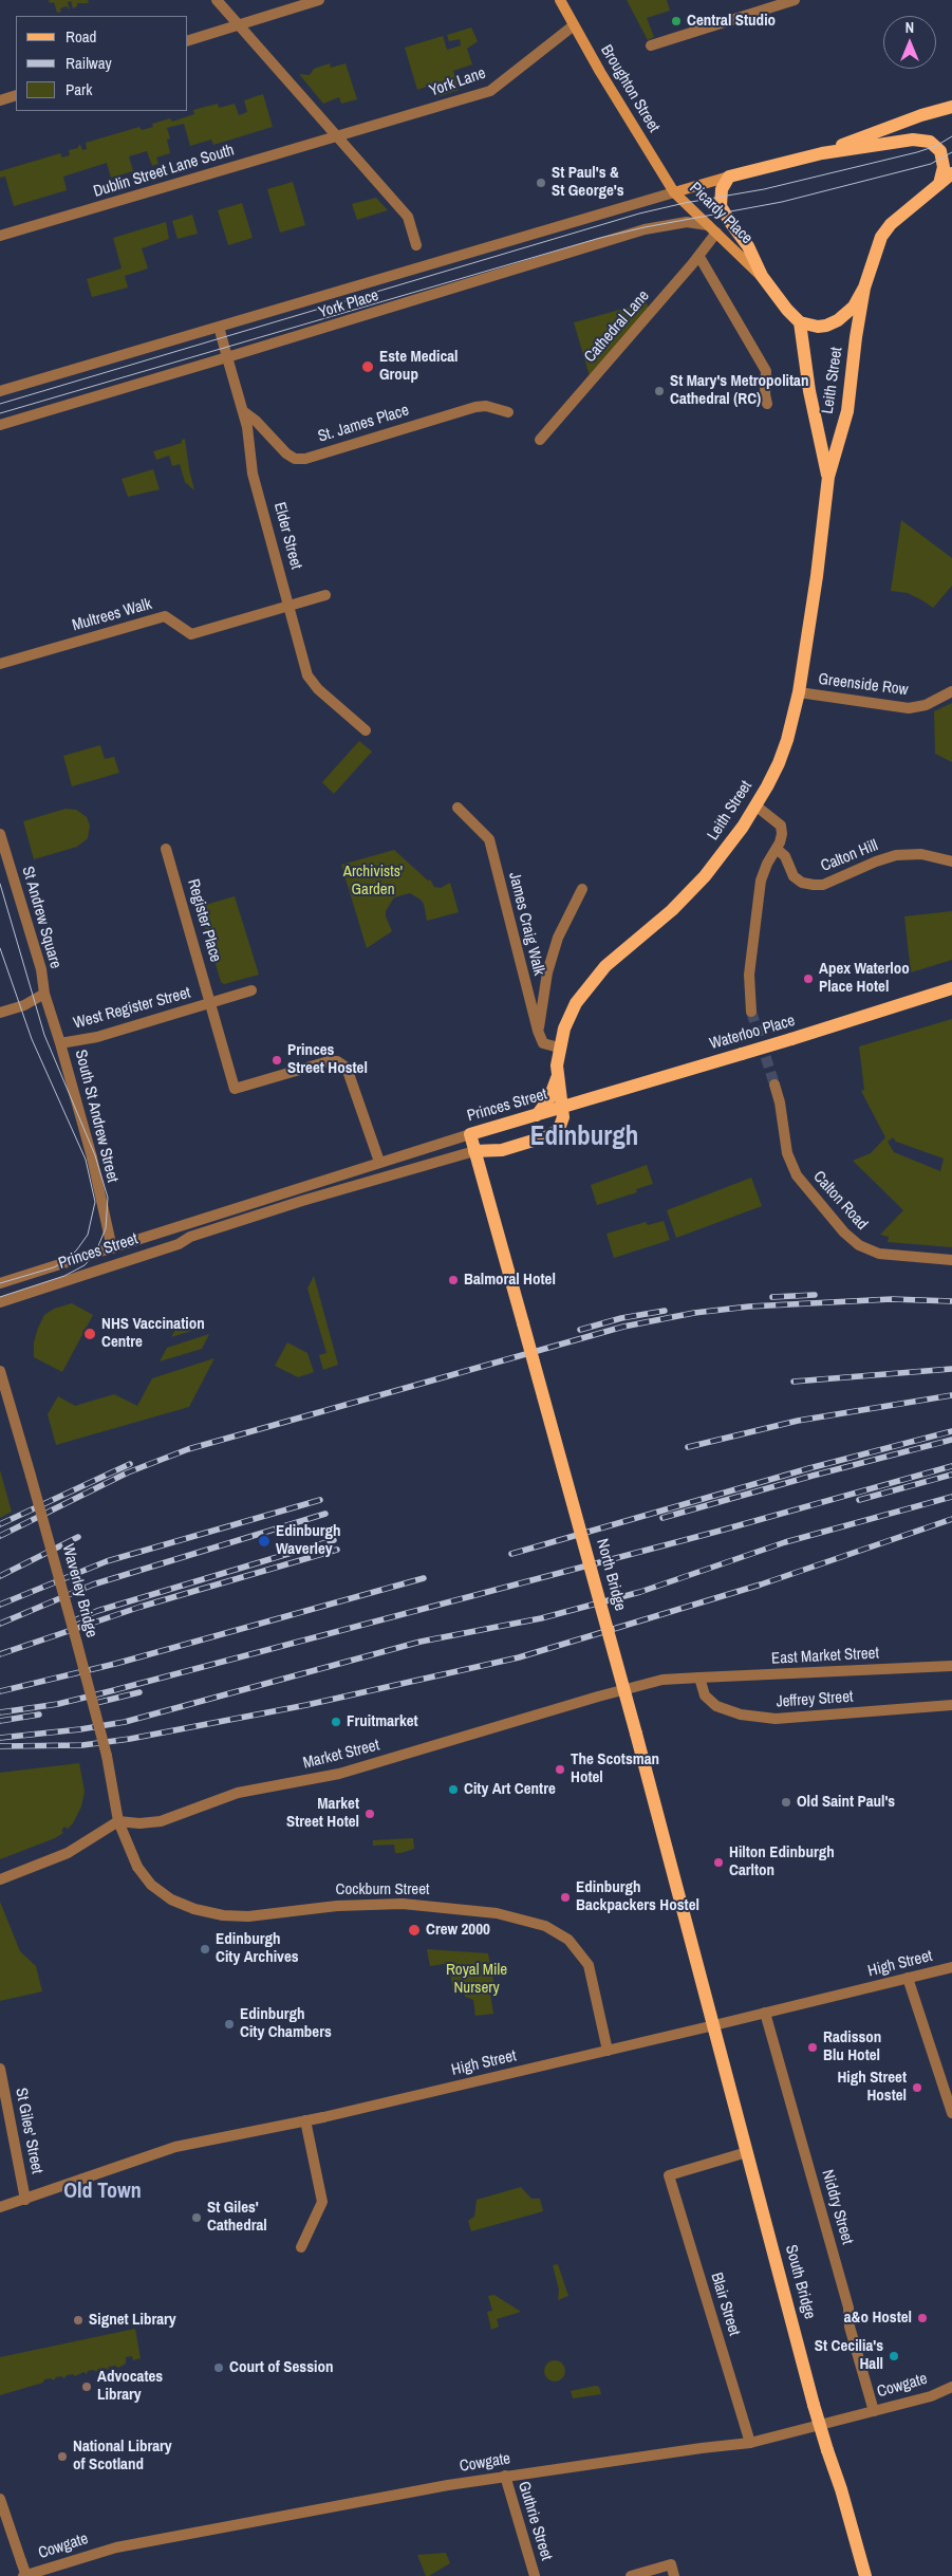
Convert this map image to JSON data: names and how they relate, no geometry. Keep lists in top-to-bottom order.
{
  "streets": {
    "main road": [
      "Broughton Street",
      "Picardy Place",
      "Leith Street",
      "Waterloo Place",
      "Princes Street",
      "North Bridge",
      "South Bridge"
    ],
    "street": [
      "York Lane",
      "Dublin Street Lane South",
      "York Place",
      "Cathedral Lane",
      "St. James Place",
      "Elder Street",
      "Multrees Walk",
      "Greenside Row",
      "Calton Hill",
      "St Andrew Square",
      "Register Place",
      "James Craig Walk",
      "West Register Street",
      "South St Andrew Street",
      "Calton Road",
      "Waverley Bridge",
      "East Market Street",
      "Jeffrey Street",
      "Market Street",
      "Cockburn Street",
      "High Street",
      "St Giles' Street",
      "Niddry Street",
      "Blair Street",
      "Cowgate",
      "Guthrie Street"
    ]
  },
  "crossings": [
    ["York Lane", "Broughton Street"],
    ["York Lane", "Dublin Street Lane South"],
    ["Broughton Street", "Picardy Place"],
    ["Broughton Street", "York Place"],
    ["Picardy Place", "York Place"],
    ["Picardy Place", "Cathedral Lane"],
    ["Picardy Place", "Leith Street"],
    ["York Place", "Elder Street"],
    ["Leith Street", "Greenside Row"],
    ["Leith Street", "Waterloo Place"],
    ["Leith Street", "Princes Street"],
    ["St. James Place", "Elder Street"],
    ["Elder Street", "Multrees Walk"],
    ["St Andrew Square", "South St Andrew Street"],
    ["Register Place", "West Register Street"],
    ["West Register Street", "Princes Street"],
    ["West Register Street", "South St Andrew Street"],
    ["Waterloo Place", "Princes Street"],
    ["Princes Street", "South St Andrew Street"],
    ["Princes Street", "North Bridge"],
    ["North Bridge", "High Street"],
    ["North Bridge", "South Bridge"],
    ["Waverley Bridge", "Market Street"],
    ["Waverley Bridge", "Cockburn Street"],
    ["East Market Street", "Jeffrey Street"],
    ["East Market Street", "Market Street"],
    ["Jeffrey Street", "Market Street"],
    ["Market Street", "Cockburn Street"],
    ["Cockburn Street", "High Street"],
    ["High Street", "St Giles' Street"],
    ["High Street", "Niddry Street"],
    ["High Street", "South Bridge"],
    ["Niddry Street", "Cowgate"],
    ["South Bridge", "Blair Street"],
    ["Blair Street", "Cowgate"],
    ["Cowgate", "Guthrie Street"]
  ],
  "districts": ["Edinburgh", "Old Town"],
  "parks": ["Archivists' Garden", "Royal Mile Nursery"],
  "places": [
    "Central Studio",
    "St Paul's & St George's",
    "Este Medical Group",
    "St Mary's Metropolitan Cathedral (RC)",
    "Apex Waterloo Place Hotel",
    "Princes Street Hostel",
    "Balmoral Hotel",
    "NHS Vaccination Centre",
    "Edinburgh Waverley",
    "Fruitmarket",
    "The Scotsman Hotel",
    "City Art Centre",
    "Old Saint Paul's",
    "Market Street Hotel",
    "Hilton Edinburgh Carlton",
    "Edinburgh Backpackers Hostel",
    "Crew 2000",
    "Edinburgh City Archives",
    "Edinburgh City Chambers",
    "Radisson Blu Hotel",
    "High Street Hostel",
    "St Giles' Cathedral",
    "a&o Hostel",
    "Signet Library",
    "St Cecilia's Hall",
    "Court of Session",
    "Advocates Library",
    "National Library of Scotland"
  ],
  "legend": ["Road", "Railway", "Park"],
  "north": "top"
}
